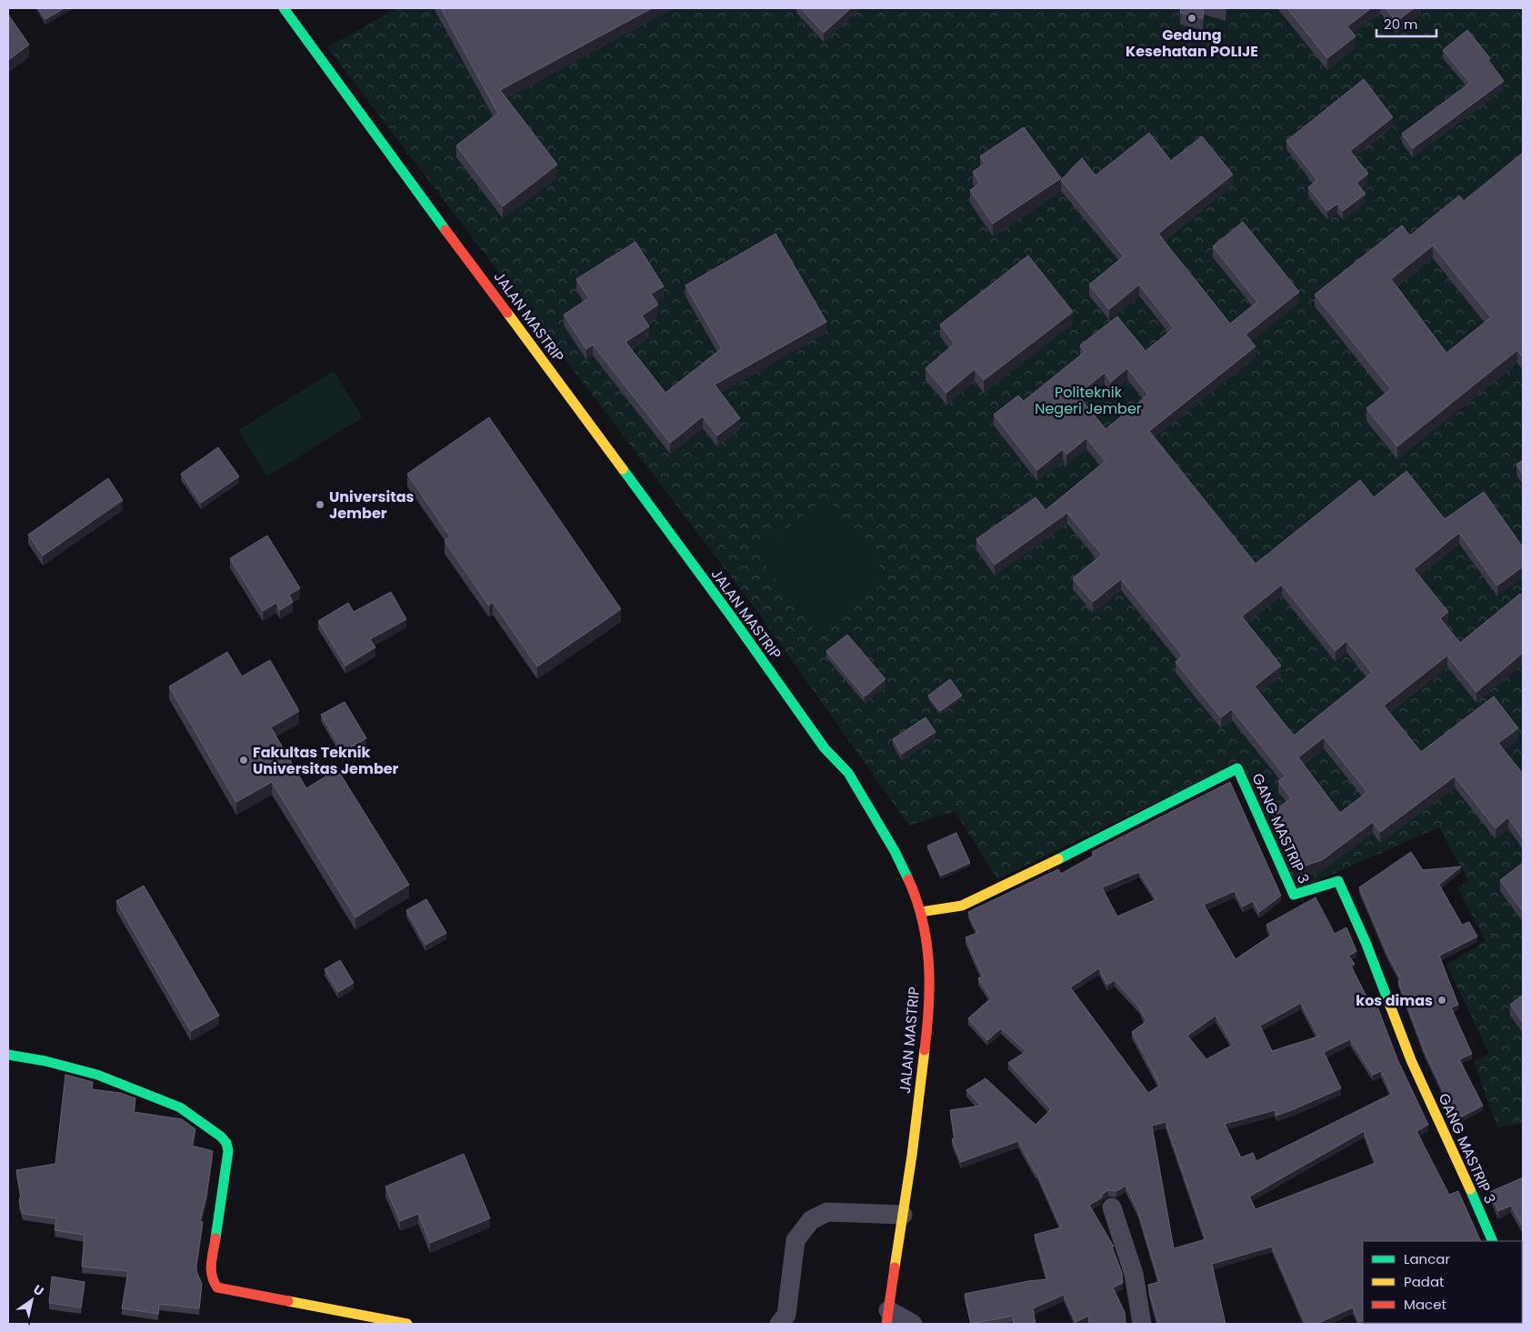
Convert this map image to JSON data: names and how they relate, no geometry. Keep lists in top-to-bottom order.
{
  "streets": {
    "main road": ["JALAN MASTRIP", "GANG MASTRIP 3"]
  },
  "crossings": [
    ["JALAN MASTRIP", "GANG MASTRIP 3"]
  ],
  "parks": ["Politeknik Negeri Jember"],
  "places": [
    "Gedung Kesehatan POLIJE",
    "Universitas Jember",
    "Fakultas Teknik Universitas Jember",
    "kos dimas"
  ],
  "legend": ["Lancar", "Padat", "Macet"],
  "scale_bar": "20 m",
  "north": "top right"
}
